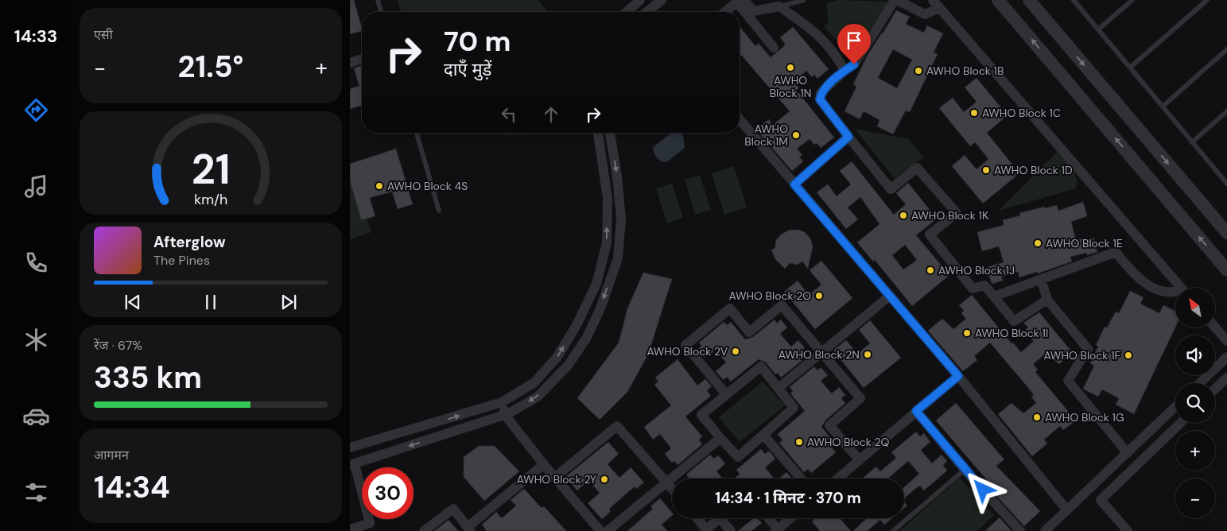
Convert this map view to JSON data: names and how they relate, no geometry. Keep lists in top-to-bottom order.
{
  "places": [
    "AWHO Block 1N",
    "AWHO Block 1B",
    "AWHO Block 1C",
    "AWHO Block 1M",
    "AWHO Block 1D",
    "AWHO Block 4S",
    "AWHO Block 1K",
    "AWHO Block 1E",
    "AWHO Block 1J",
    "AWHO Block 2O",
    "AWHO Block 1I",
    "AWHO Block 2V",
    "AWHO Block 2N",
    "AWHO Block 1F",
    "AWHO Block 1G",
    "AWHO Block 2Q",
    "AWHO Block 2Y"
  ],
  "north": "top left",
  "page": {
    "tabs": "14:33",
    "tile": [
      "एसी",
      ["रेंज · 67%", "335 km"],
      ["आगमन", "14:34"]
    ],
    "turn": ["70 m", "दाएँ मुड़ें"],
    "heat": ["−", "21.5°", "+"],
    "song": ["Afterglow", "The Pines"],
    "map_buttons": ["+", "−"],
    "limit": "30",
    "trip": "14:34 · 1 मिनट · 370 m",
    "gauge": ["21", "km/h"]
  }
}
